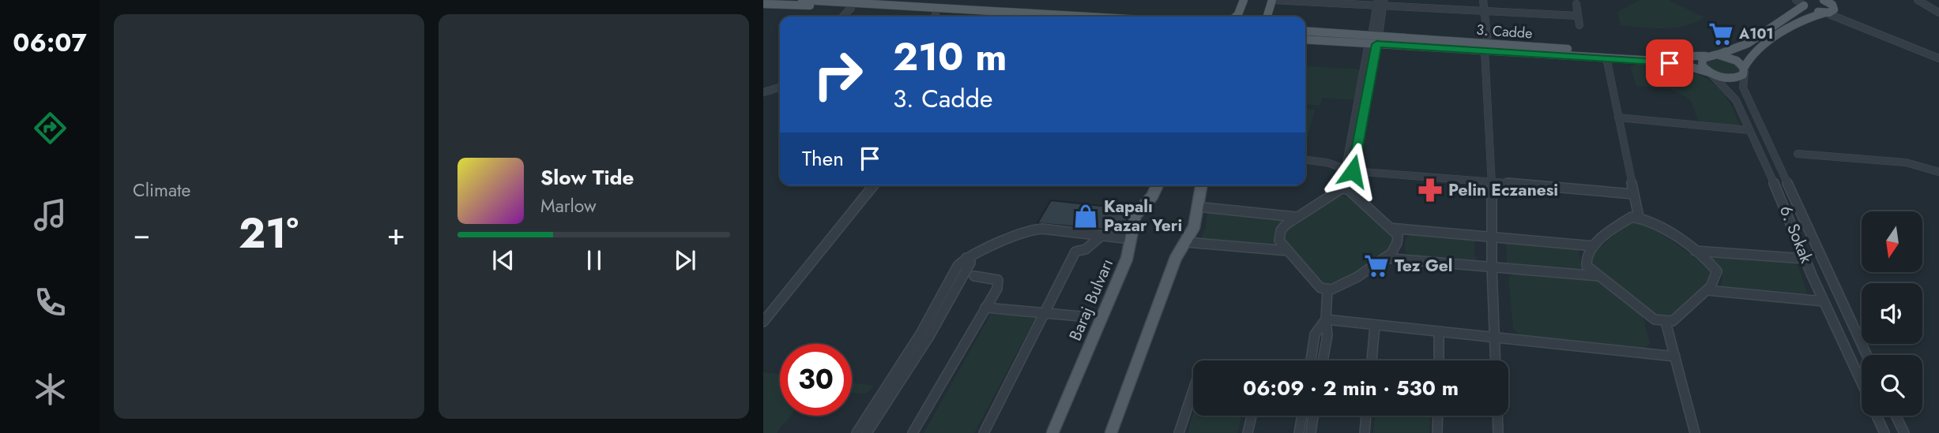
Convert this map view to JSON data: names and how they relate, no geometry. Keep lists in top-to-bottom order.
{
  "streets": {
    "main road": ["3. Cadde", "Baraj Bulvarı"],
    "street": ["6. Sokak"]
  },
  "crossings": [
    ["3. Cadde", "6. Sokak"]
  ],
  "places": {
    "supermarket": ["A101", "Tez Gel"],
    "pharmacy": ["Pelin Eczanesi"],
    "shop": ["Kapalı Pazar Yeri"]
  },
  "north": "bottom",
  "page": {
    "tabs": "06:07",
    "tile": "Climate",
    "turn": ["210 m", "3. Cadde"],
    "then": "Then",
    "song": ["Slow Tide", "Marlow"],
    "heat": ["−", "21°", "+"],
    "limit": "30",
    "trip": "06:09 · 2 min · 530 m"
  }
}
